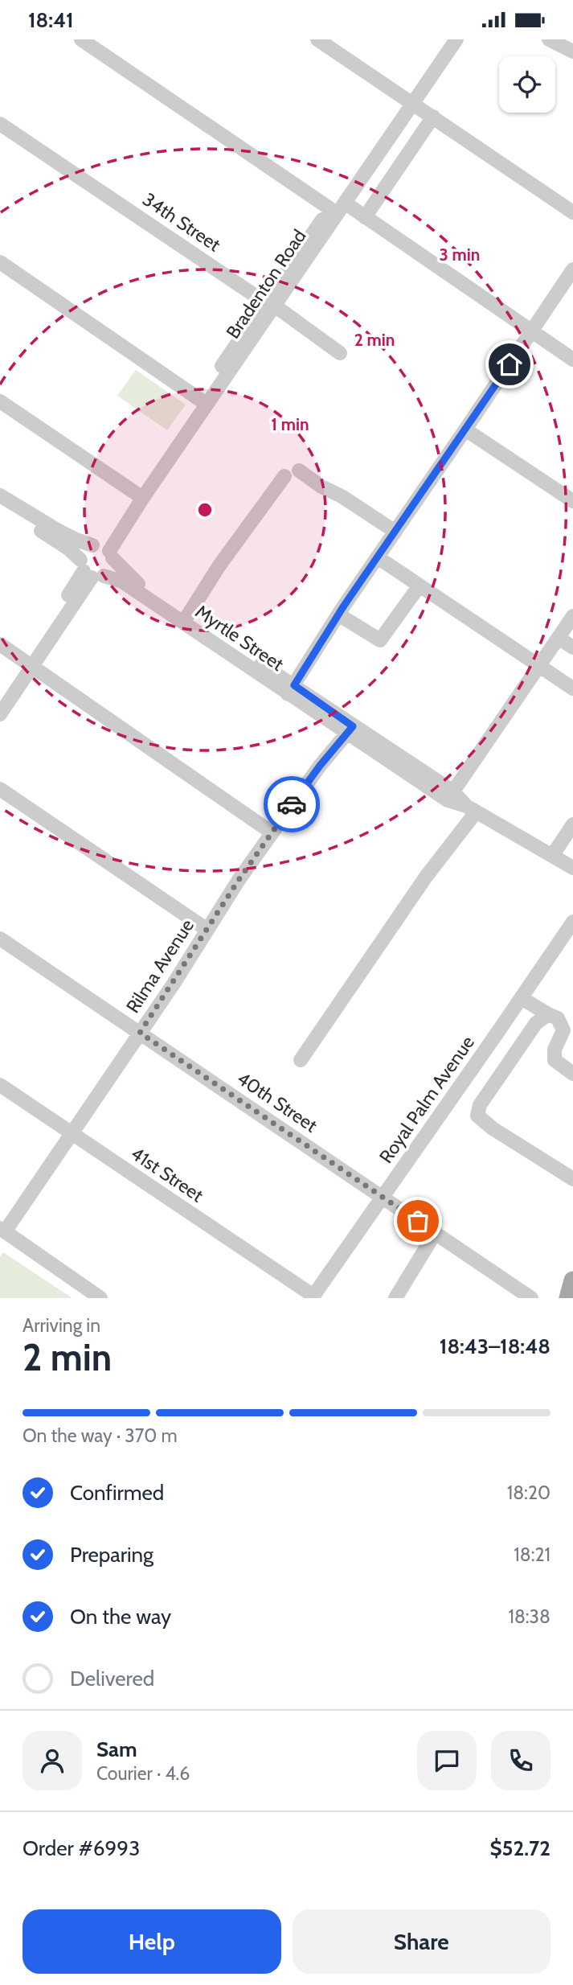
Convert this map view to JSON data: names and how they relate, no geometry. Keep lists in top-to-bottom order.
{
  "streets": {
    "street": [
      "34th Street",
      "Bradenton Road",
      "Myrtle Street",
      "Rilma Avenue",
      "Royal Palm Avenue",
      "40th Street",
      "41st Street"
    ]
  },
  "crossings": [
    ["34th Street", "Bradenton Road"],
    ["Bradenton Road", "Myrtle Street"],
    ["Myrtle Street", "Rilma Avenue"],
    ["Rilma Avenue", "40th Street"],
    ["Rilma Avenue", "41st Street"],
    ["Royal Palm Avenue", "40th Street"],
    ["Royal Palm Avenue", "41st Street"]
  ],
  "page": {
    "status": "18:41",
    "heading": ["2 min", "Arriving in", "18:43–18:48"],
    "panel": [
      "Sam",
      "Courier · 4.6",
      "Order #6993",
      "$52.72"
    ],
    "bar": "On the way · 370 m",
    "list": [
      ["Confirmed", "18:20"],
      ["Preparing", "18:21"],
      ["On the way", "18:38"],
      "Delivered"
    ],
    "buttons": ["Help", "Share"]
  },
  "rings": ["3 min", "2 min", "1 min"]
}
